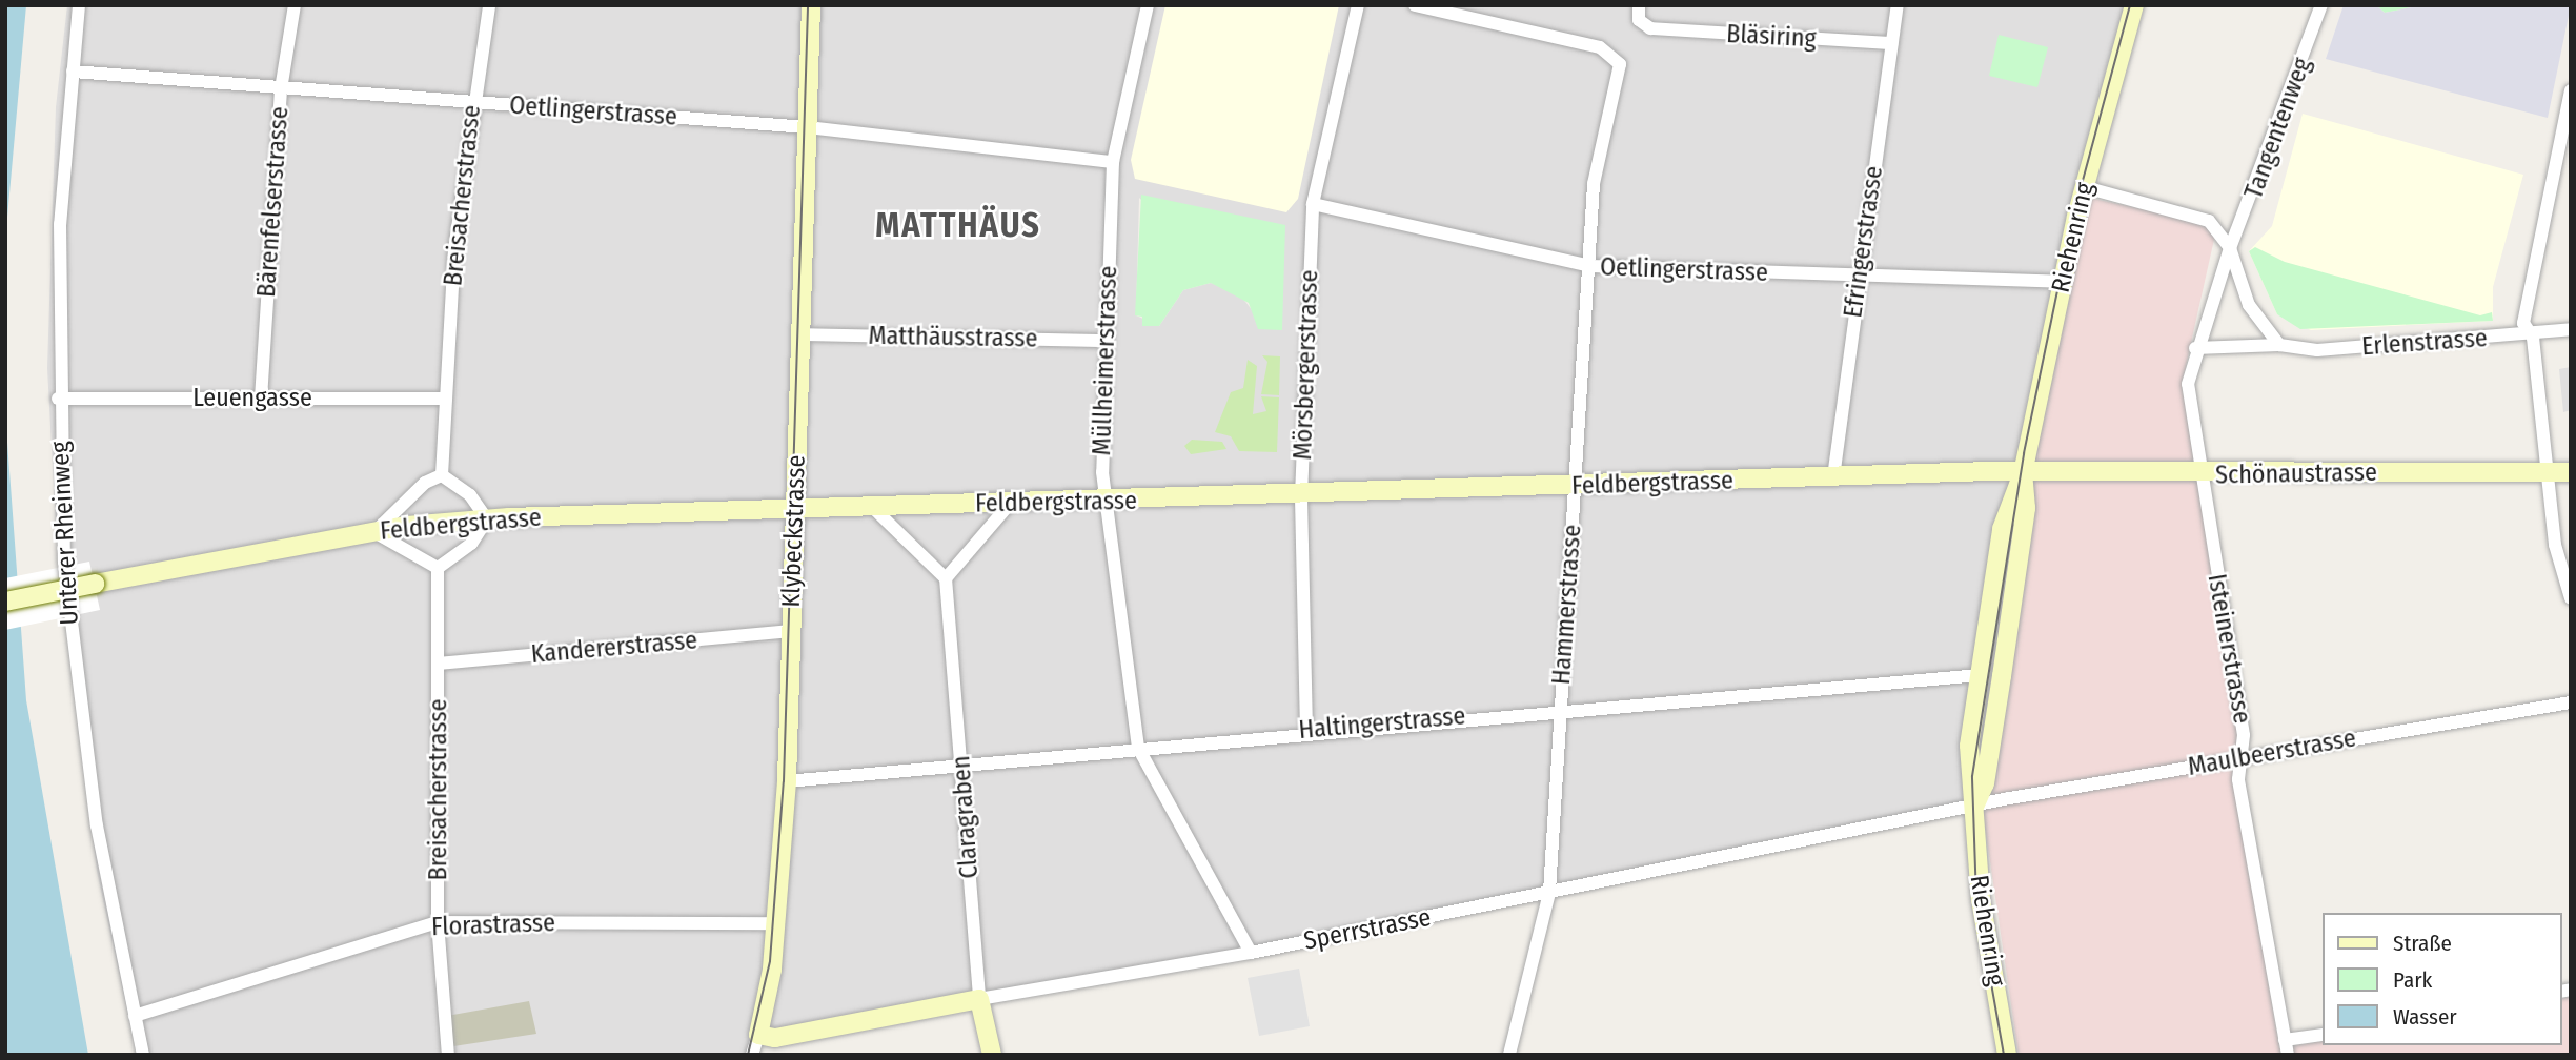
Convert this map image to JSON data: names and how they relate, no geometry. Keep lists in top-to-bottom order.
{
  "streets": {
    "main road": [
      "Riehenring",
      "Schönaustrasse",
      "Feldbergstrasse",
      "Klybeckstrasse",
      "Claragraben",
      "Sperrstrasse"
    ],
    "street": [
      "Bläsiring",
      "Oetlingerstrasse",
      "Tangentenweg",
      "Breisacherstrasse",
      "Bärenfelserstrasse",
      "Efringerstrasse",
      "Matthäusstrasse",
      "Erlenstrasse",
      "Müllheimerstrasse",
      "Mörsbergerstrasse",
      "Leuengasse",
      "Unterer Rheinweg",
      "Hammerstrasse",
      "Kandererstrasse",
      "Isteinerstrasse",
      "Haltingerstrasse",
      "Maulbeerstrasse",
      "Florastrasse"
    ]
  },
  "crossings": [
    ["Bläsiring", "Efringerstrasse"],
    ["Oetlingerstrasse", "Breisacherstrasse"],
    ["Oetlingerstrasse", "Bärenfelserstrasse"],
    ["Oetlingerstrasse", "Riehenring"],
    ["Oetlingerstrasse", "Efringerstrasse"],
    ["Oetlingerstrasse", "Müllheimerstrasse"],
    ["Oetlingerstrasse", "Mörsbergerstrasse"],
    ["Oetlingerstrasse", "Klybeckstrasse"],
    ["Oetlingerstrasse", "Unterer Rheinweg"],
    ["Oetlingerstrasse", "Hammerstrasse"],
    ["Tangentenweg", "Isteinerstrasse"],
    ["Breisacherstrasse", "Leuengasse"],
    ["Breisacherstrasse", "Kandererstrasse"],
    ["Breisacherstrasse", "Florastrasse"],
    ["Bärenfelserstrasse", "Leuengasse"],
    ["Riehenring", "Schönaustrasse"],
    ["Riehenring", "Feldbergstrasse"],
    ["Riehenring", "Haltingerstrasse"],
    ["Riehenring", "Maulbeerstrasse"],
    ["Riehenring", "Sperrstrasse"],
    ["Efringerstrasse", "Feldbergstrasse"],
    ["Matthäusstrasse", "Müllheimerstrasse"],
    ["Matthäusstrasse", "Klybeckstrasse"],
    ["Erlenstrasse", "Isteinerstrasse"],
    ["Müllheimerstrasse", "Feldbergstrasse"],
    ["Müllheimerstrasse", "Haltingerstrasse"],
    ["Müllheimerstrasse", "Sperrstrasse"],
    ["Mörsbergerstrasse", "Feldbergstrasse"],
    ["Mörsbergerstrasse", "Haltingerstrasse"],
    ["Leuengasse", "Unterer Rheinweg"],
    ["Schönaustrasse", "Feldbergstrasse"],
    ["Schönaustrasse", "Isteinerstrasse"],
    ["Feldbergstrasse", "Klybeckstrasse"],
    ["Feldbergstrasse", "Hammerstrasse"],
    ["Klybeckstrasse", "Kandererstrasse"],
    ["Klybeckstrasse", "Haltingerstrasse"],
    ["Klybeckstrasse", "Florastrasse"],
    ["Klybeckstrasse", "Sperrstrasse"],
    ["Unterer Rheinweg", "Florastrasse"],
    ["Hammerstrasse", "Haltingerstrasse"],
    ["Hammerstrasse", "Sperrstrasse"],
    ["Isteinerstrasse", "Maulbeerstrasse"],
    ["Haltingerstrasse", "Claragraben"],
    ["Maulbeerstrasse", "Sperrstrasse"],
    ["Claragraben", "Sperrstrasse"]
  ],
  "districts": ["MATTHÄUS"],
  "legend": ["Straße", "Park", "Wasser"]
}
